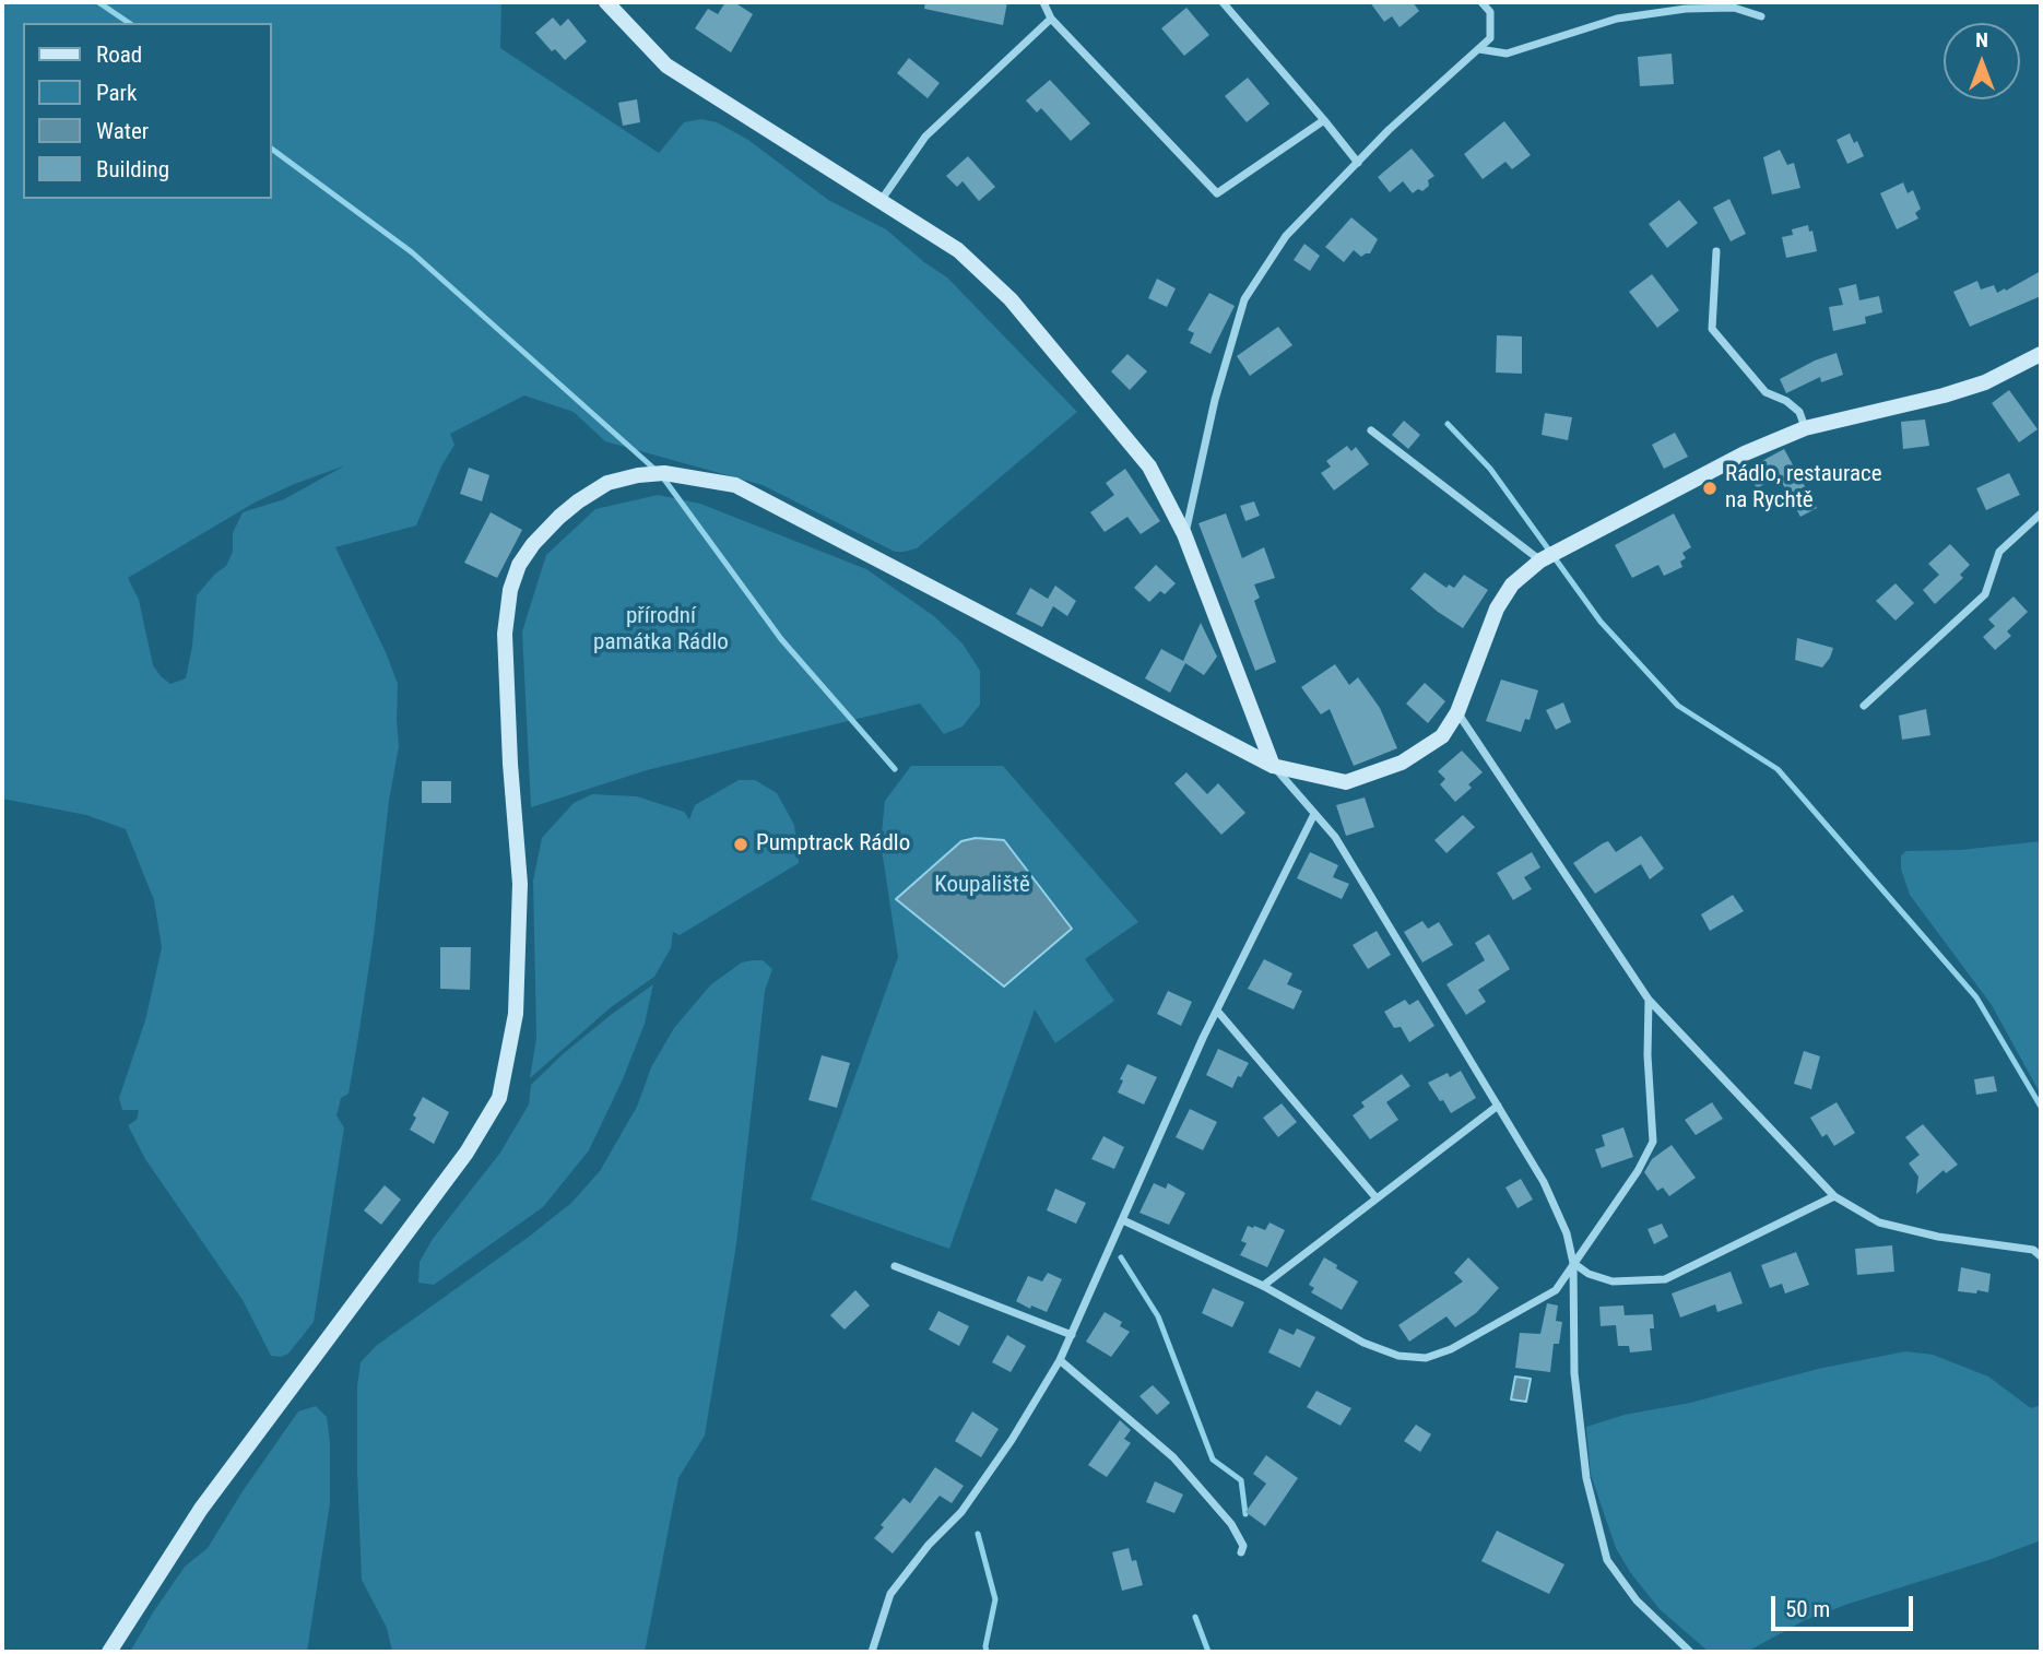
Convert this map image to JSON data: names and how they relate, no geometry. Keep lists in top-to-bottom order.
{
  "parks": ["přírodní památka Rádlo", "Koupaliště"],
  "places": ["Rádlo, restaurace na Rychtě", "Pumptrack Rádlo"],
  "legend": [
    "Road",
    "Park",
    "Water",
    "Building"
  ],
  "scale_bar": "50 m",
  "north": "top"
}
